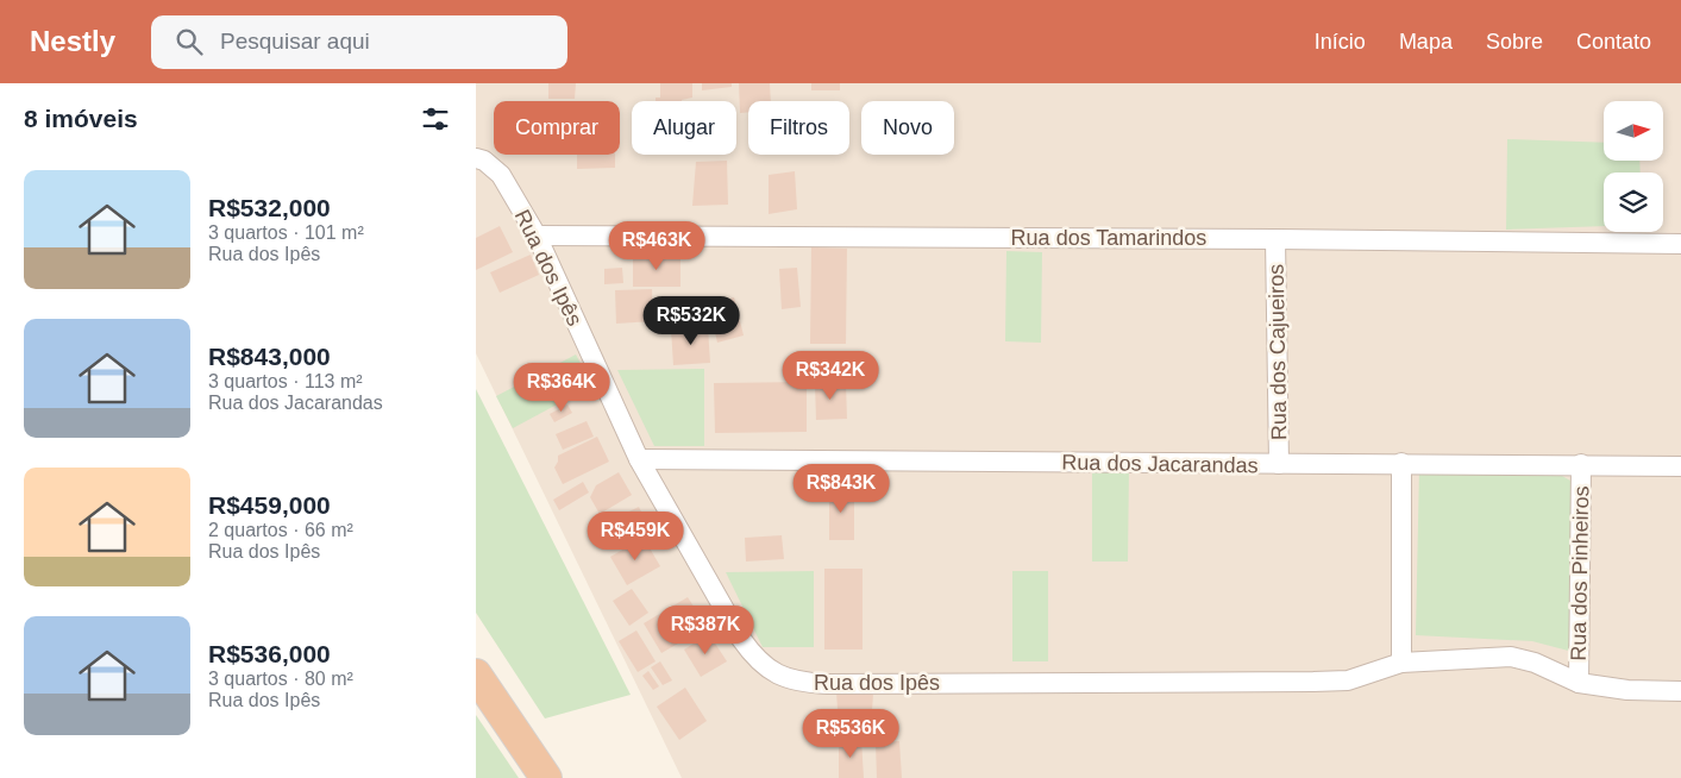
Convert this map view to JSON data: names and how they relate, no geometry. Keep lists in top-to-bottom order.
{
  "streets": {
    "street": [
      "Rua dos Tamarindos",
      "Rua dos Ipês",
      "Rua dos Cajueiros",
      "Rua dos Jacarandas",
      "Rua dos Pinheiros"
    ]
  },
  "crossings": [
    ["Rua dos Tamarindos", "Rua dos Ipês"],
    ["Rua dos Tamarindos", "Rua dos Cajueiros"],
    ["Rua dos Ipês", "Rua dos Jacarandas"],
    ["Rua dos Ipês", "Rua dos Pinheiros"],
    ["Rua dos Cajueiros", "Rua dos Jacarandas"],
    ["Rua dos Jacarandas", "Rua dos Pinheiros"]
  ],
  "north": "right",
  "page": {
    "header": "Nestly",
    "search": "Pesquisar aqui",
    "nav": [
      "Início",
      "Mapa",
      "Sobre",
      "Contato"
    ],
    "heading": "8 imóveis",
    "chip": [
      "Comprar",
      "Alugar",
      "Filtros",
      "Novo"
    ],
    "list": [
      {
        "name": "R$532,000",
        "note": "3 quartos · 101 m² · Rua dos Ipês"
      },
      {
        "name": "R$843,000",
        "note": "3 quartos · 113 m² · Rua dos Jacarandas"
      },
      {
        "name": "R$459,000",
        "note": "2 quartos · 66 m² · Rua dos Ipês"
      },
      {
        "name": "R$536,000",
        "note": "3 quartos · 80 m² · Rua dos Ipês"
      }
    ],
    "price": [
      "R$463K",
      "R$532K",
      "R$342K",
      "R$364K",
      "R$843K",
      "R$459K",
      "R$387K",
      "R$536K"
    ]
  }
}
